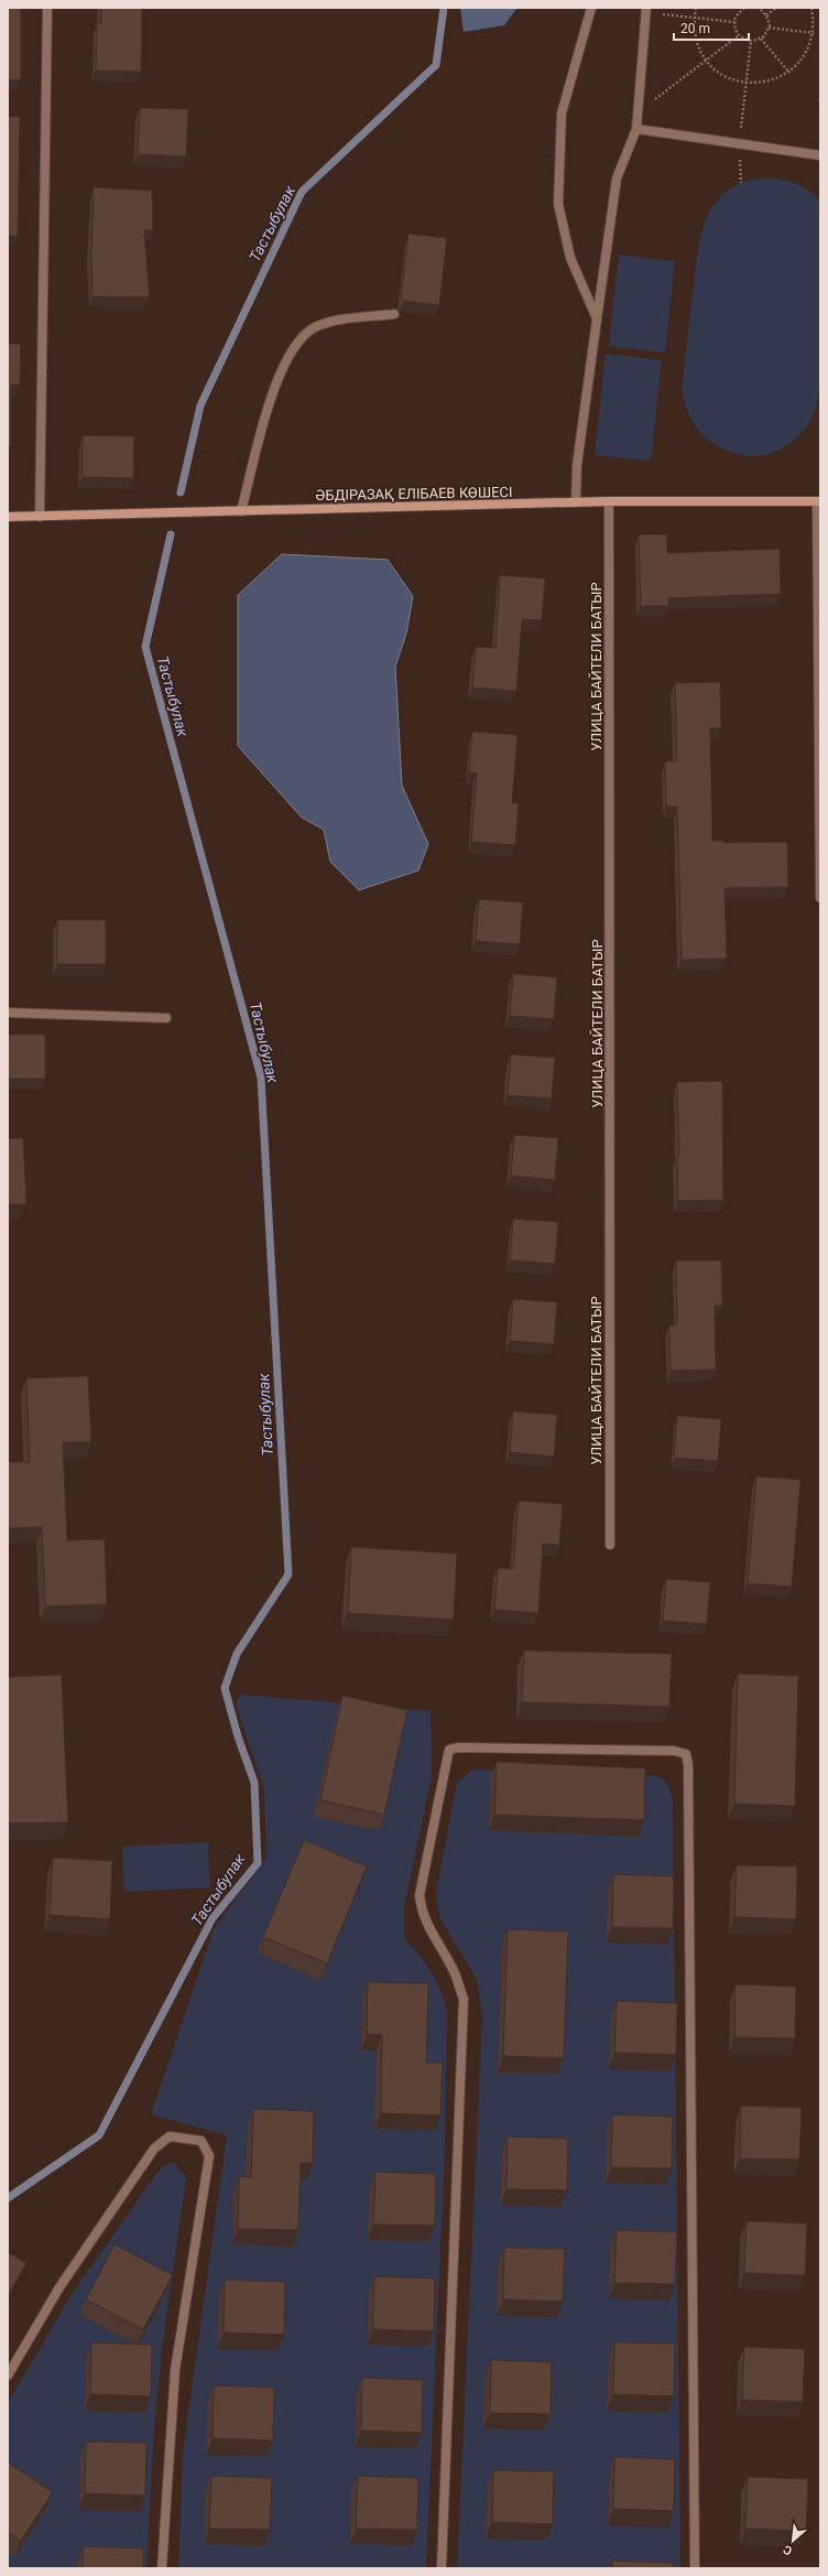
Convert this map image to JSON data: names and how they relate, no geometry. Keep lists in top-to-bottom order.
{
  "streets": {
    "street": ["ӘБДІРАЗАҚ ЕЛІБАЕВ КӨШЕСІ", "УЛИЦА БАЙТЕЛИ БАТЫР"]
  },
  "crossings": [
    ["ӘБДІРАЗАҚ ЕЛІБАЕВ КӨШЕСІ", "УЛИЦА БАЙТЕЛИ БАТЫР"]
  ],
  "water": ["Тастыбулак"],
  "scale_bar": "20 m",
  "north": "bottom left"
}
